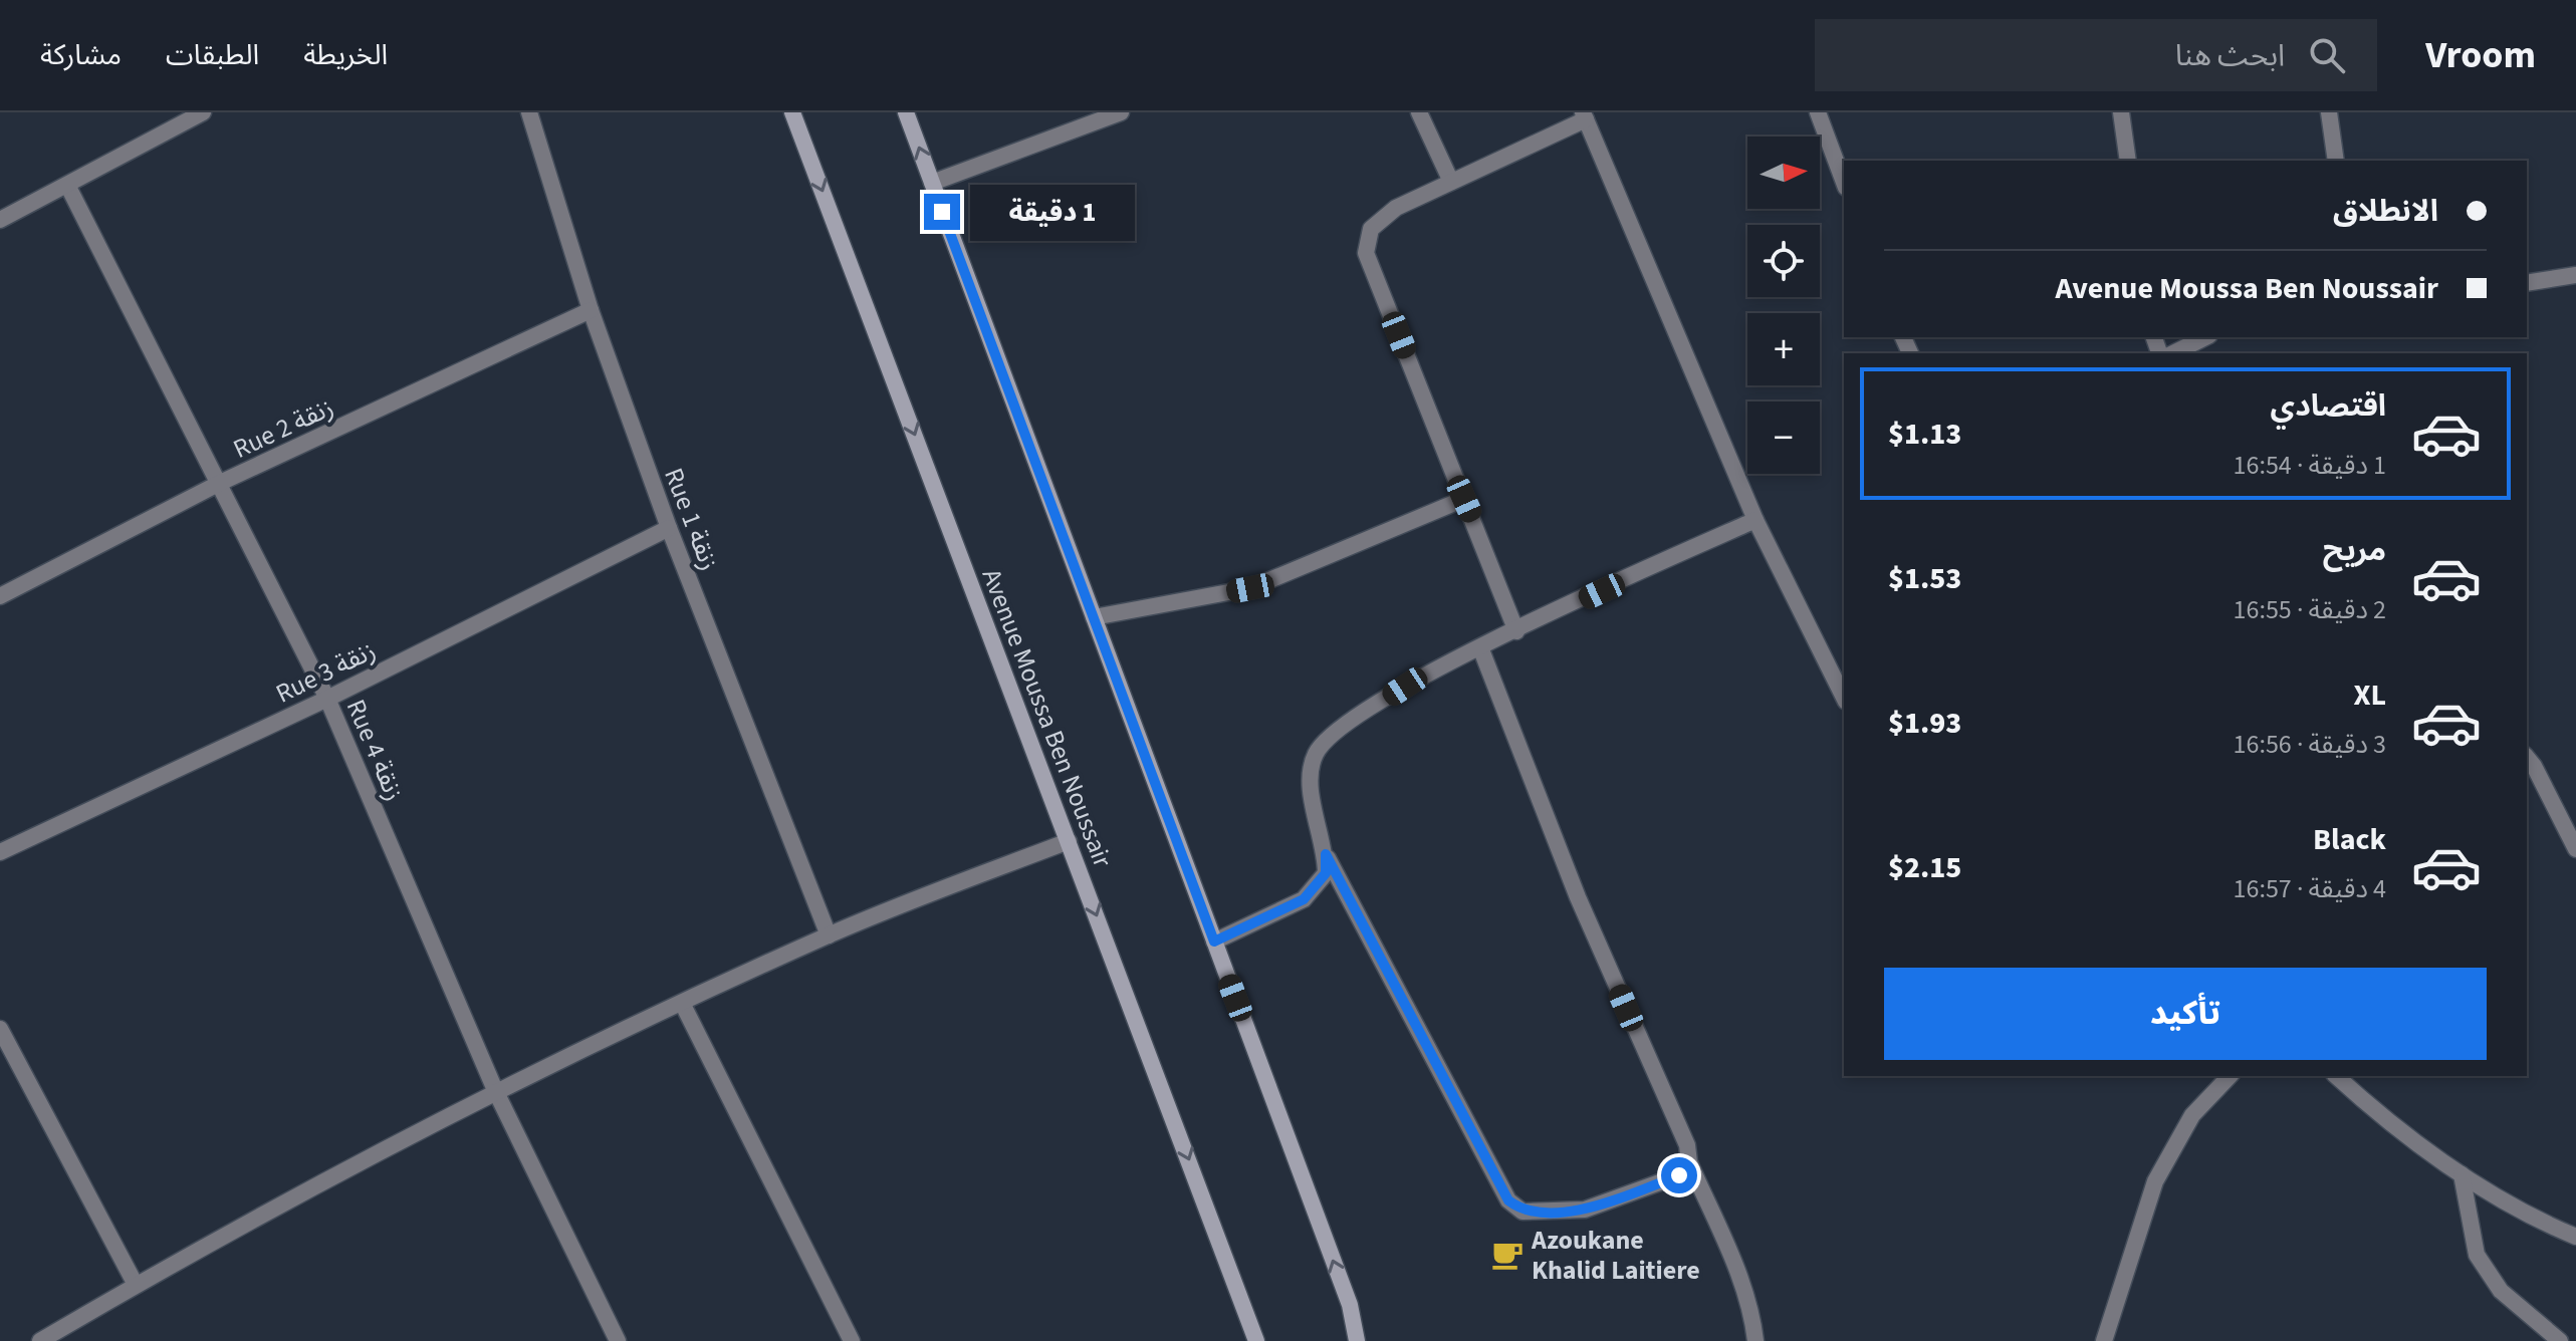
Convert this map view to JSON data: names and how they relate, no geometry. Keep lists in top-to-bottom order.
{
  "streets": {
    "street": [
      "Rue 2 زنقة",
      "Rue 1 زنقة",
      "Rue 3 زنقة",
      "Avenue Moussa Ben Noussair",
      "Rue 4 زنقة"
    ]
  },
  "crossings": [
    ["Rue 2 زنقة", "Rue 1 زنقة"],
    ["Rue 2 زنقة", "Rue 4 زنقة"],
    ["Rue 1 زنقة", "Rue 3 زنقة"],
    ["Rue 3 زنقة", "Rue 4 زنقة"]
  ],
  "places": {
    "cafe": ["Azoukane Khalid Laitiere"]
  },
  "north": "right",
  "page": {
    "header": "Vroom",
    "search": "ابحث هنا",
    "nav": ["الخريطة", "الطبقات", "مشاركة"],
    "map_buttons": ["+", "−"],
    "banner": ["الانطلاق", "Avenue Moussa Ben Noussair"],
    "bubble": "1 دقيقة",
    "list": [
      {
        "name": "اقتصادي",
        "note": "1 دقيقة · 16:54",
        "value": "$1.13"
      },
      {
        "name": "مريح",
        "note": "2 دقيقة · 16:55",
        "value": "$1.53"
      },
      {
        "name": "XL",
        "note": "3 دقيقة · 16:56",
        "value": "$1.93"
      },
      {
        "name": "Black",
        "note": "4 دقيقة · 16:57",
        "value": "$2.15"
      }
    ],
    "buttons": "تأكيد"
  }
}
